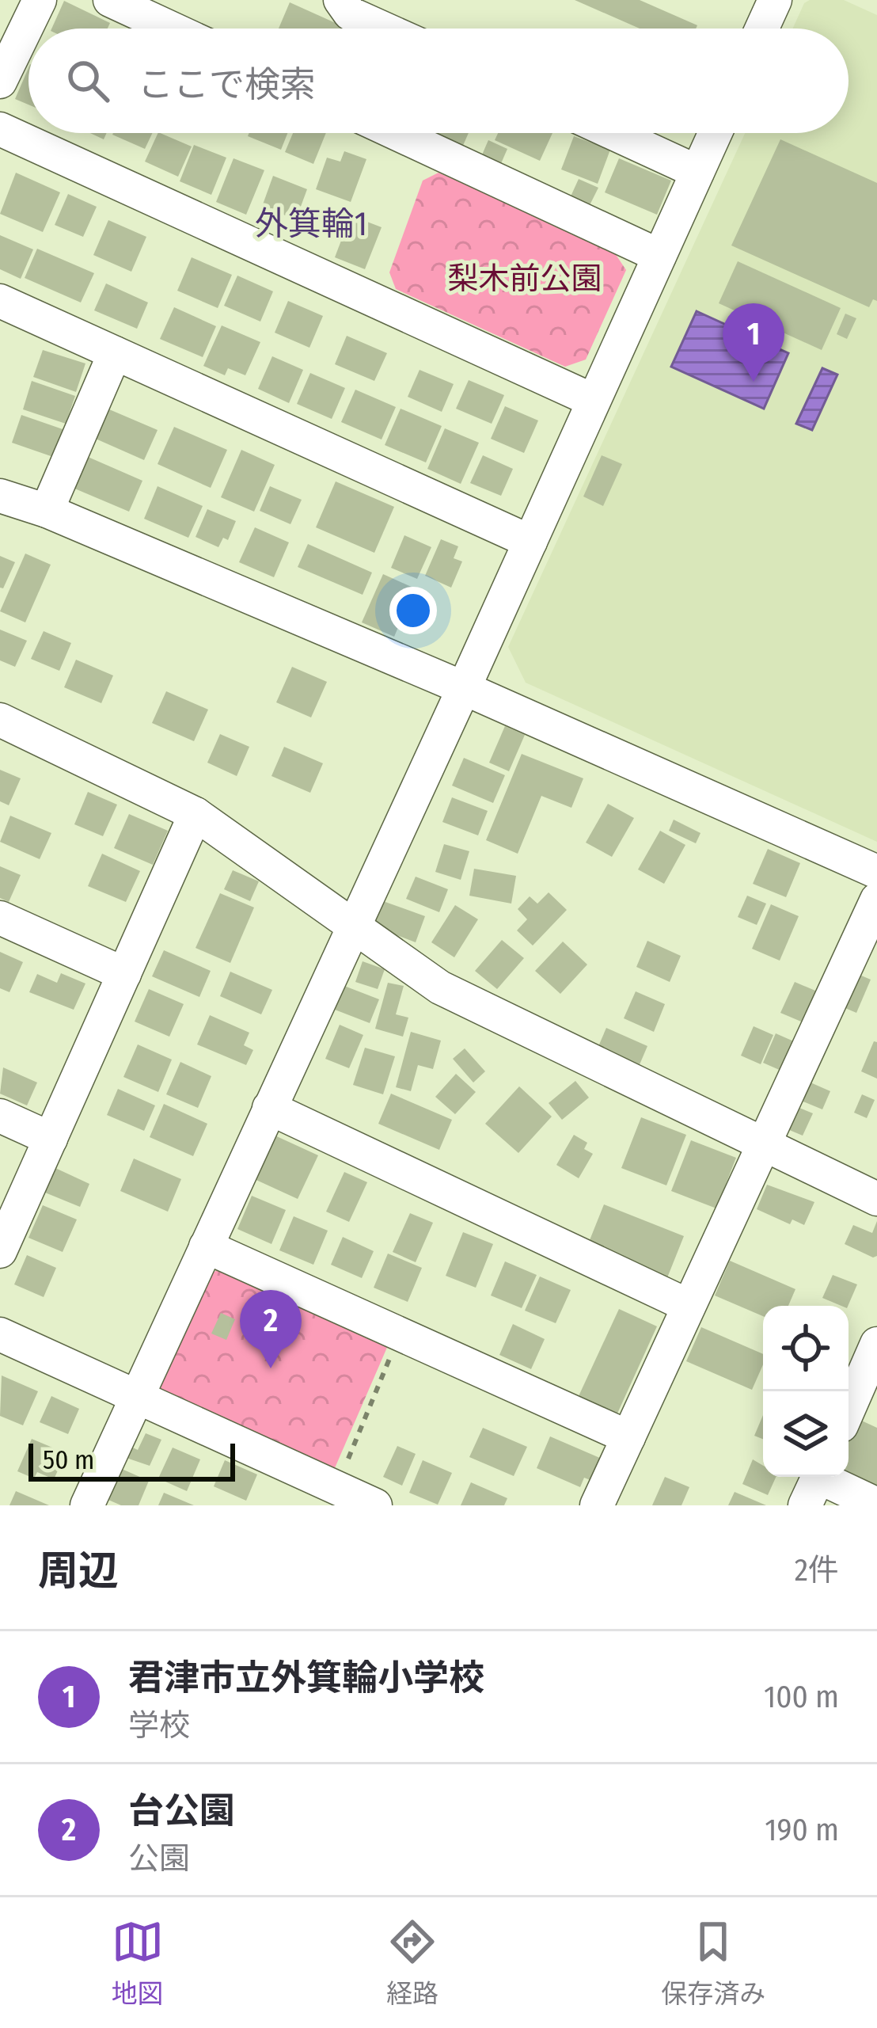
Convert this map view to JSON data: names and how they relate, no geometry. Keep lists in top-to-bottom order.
{
  "districts": ["外箕輪1"],
  "parks": ["梨木前公園"],
  "scale_bar": "50 m",
  "page": {
    "search": "ここで検索",
    "pins": ["1", "2"],
    "scale": "50 m",
    "heading": ["周辺", "2件"],
    "list": [
      {
        "mark": "1",
        "name": "君津市立外箕輪小学校",
        "note": "学校",
        "value": "100 m"
      },
      {
        "mark": "2",
        "name": "台公園",
        "note": "公園",
        "value": "190 m"
      }
    ],
    "nav": ["地図", "経路", "保存済み"]
  }
}
